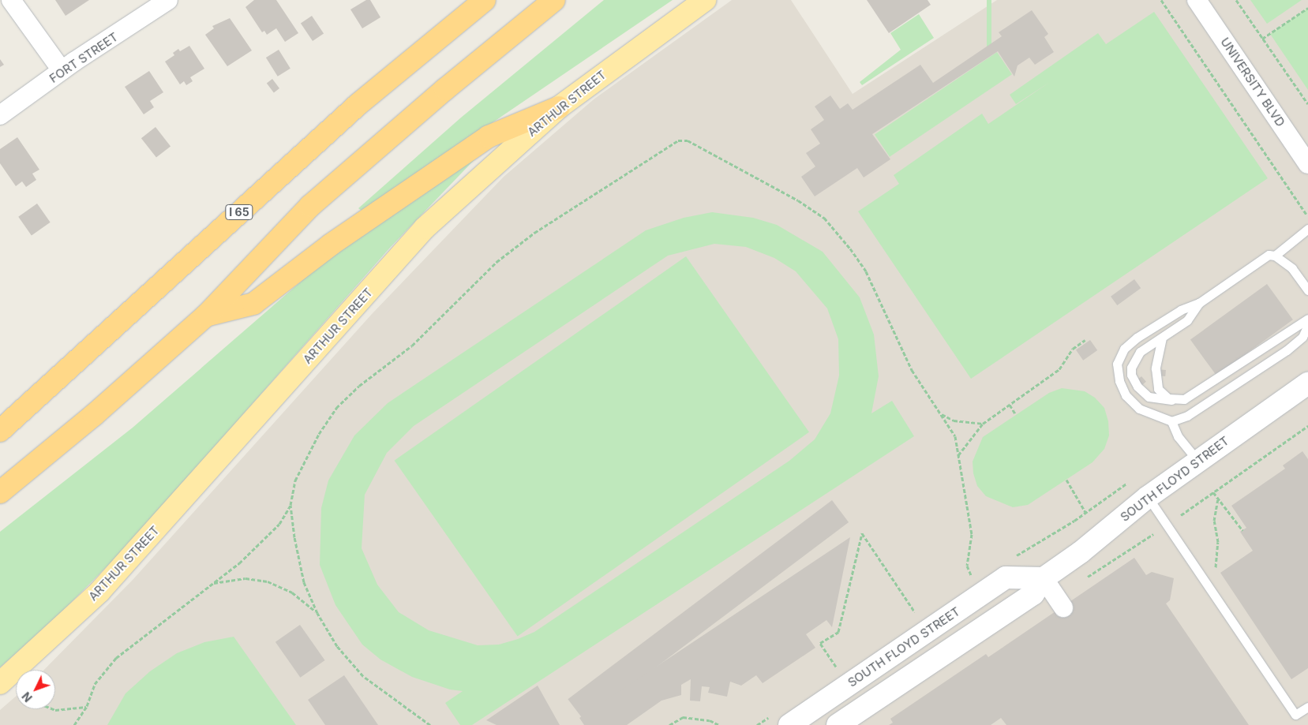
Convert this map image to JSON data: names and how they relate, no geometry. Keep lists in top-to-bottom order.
{
  "streets": {
    "highway": ["I 65"],
    "main road": ["ARTHUR STREET"],
    "street": ["FORT STREET", "UNIVERSITY BLVD", "SOUTH FLOYD STREET"]
  },
  "north": "bottom left"
}
